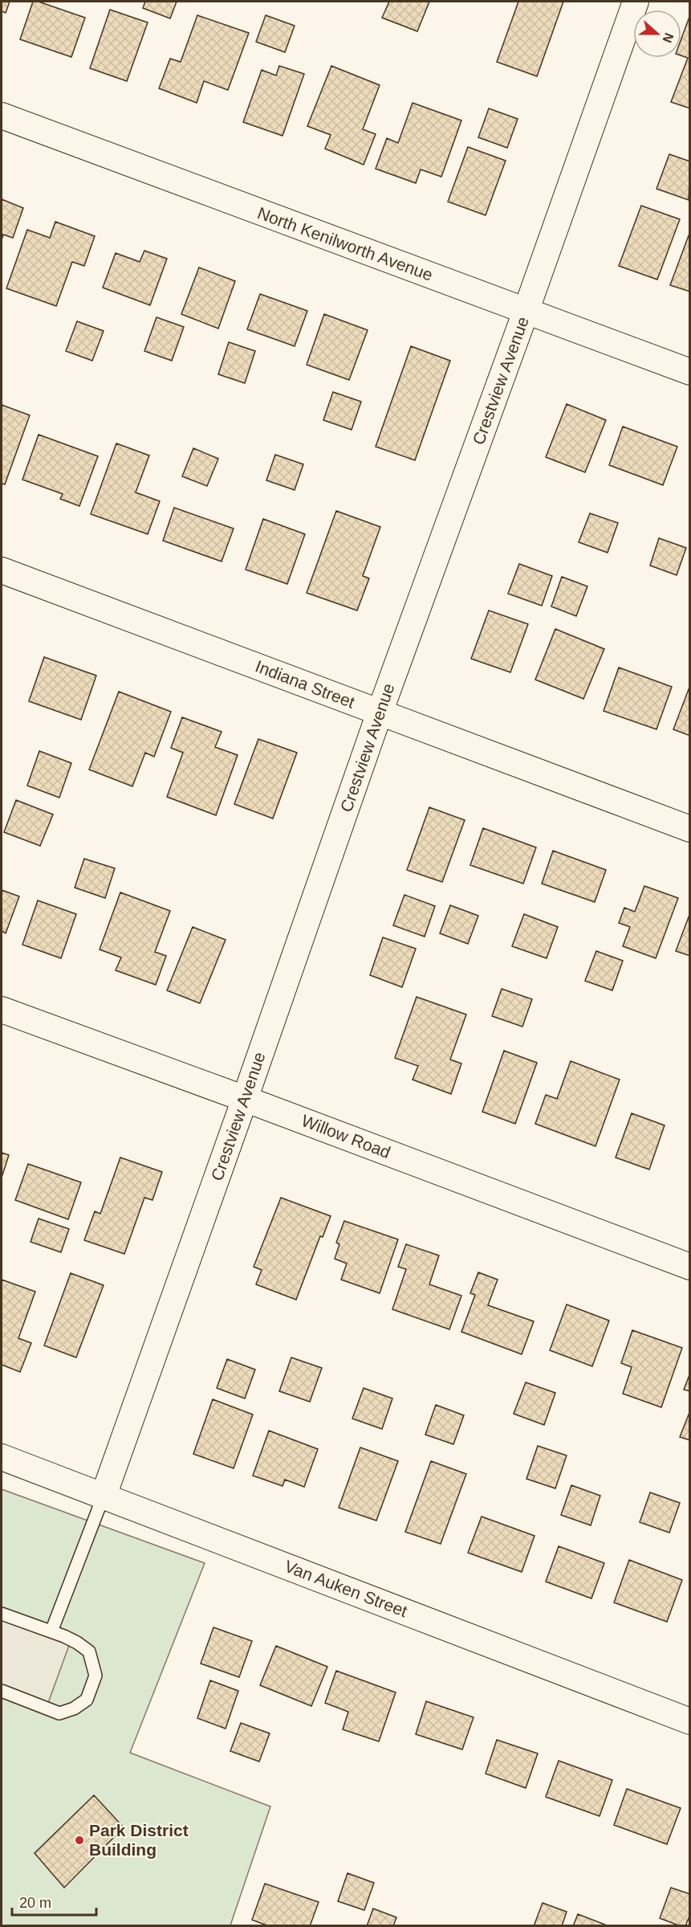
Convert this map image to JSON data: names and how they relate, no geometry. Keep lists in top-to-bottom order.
{
  "streets": {
    "street": [
      "North Kenilworth Avenue",
      "Crestview Avenue",
      "Indiana Street",
      "Willow Road",
      "Van Auken Street"
    ]
  },
  "crossings": [
    ["North Kenilworth Avenue", "Crestview Avenue"],
    ["Crestview Avenue", "Indiana Street"],
    ["Crestview Avenue", "Willow Road"],
    ["Crestview Avenue", "Van Auken Street"]
  ],
  "places": ["Park District Building"],
  "scale_bar": "20 m",
  "north": "right"
}
